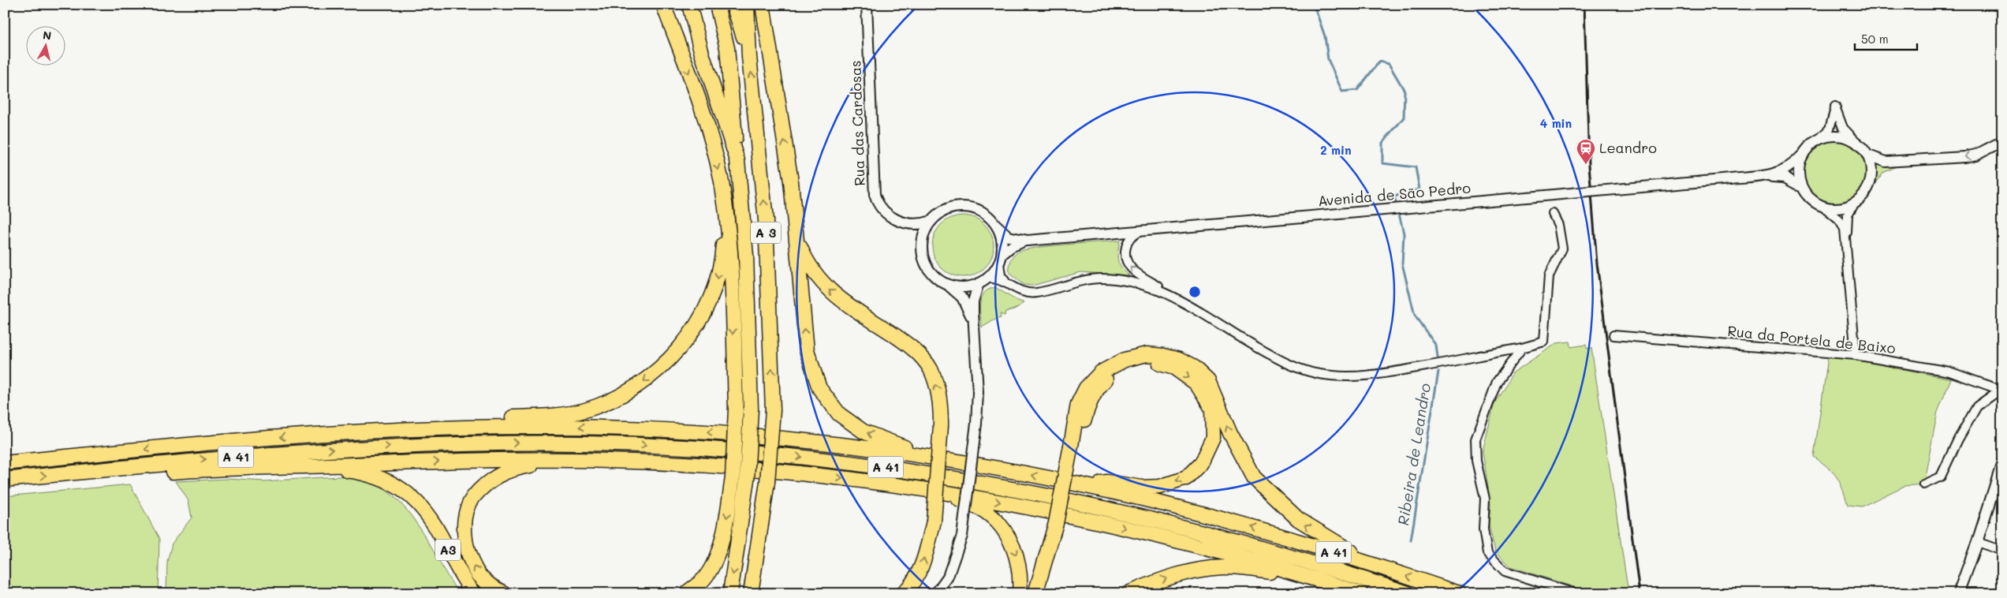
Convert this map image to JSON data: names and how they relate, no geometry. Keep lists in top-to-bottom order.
{
  "streets": {
    "highway": ["A 3", "A 41", "A3"],
    "street": ["Rua das Cardosas", "Avenida de São Pedro", "Rua da Portela de Baixo"]
  },
  "crossings": [
    ["Rua das Cardosas", "Avenida de São Pedro"]
  ],
  "water": ["Ribeira de Leandro"],
  "places": {
    "station": ["Leandro"]
  },
  "scale_bar": "50 m",
  "north": "top",
  "rings": ["4 min", "2 min"]
}
